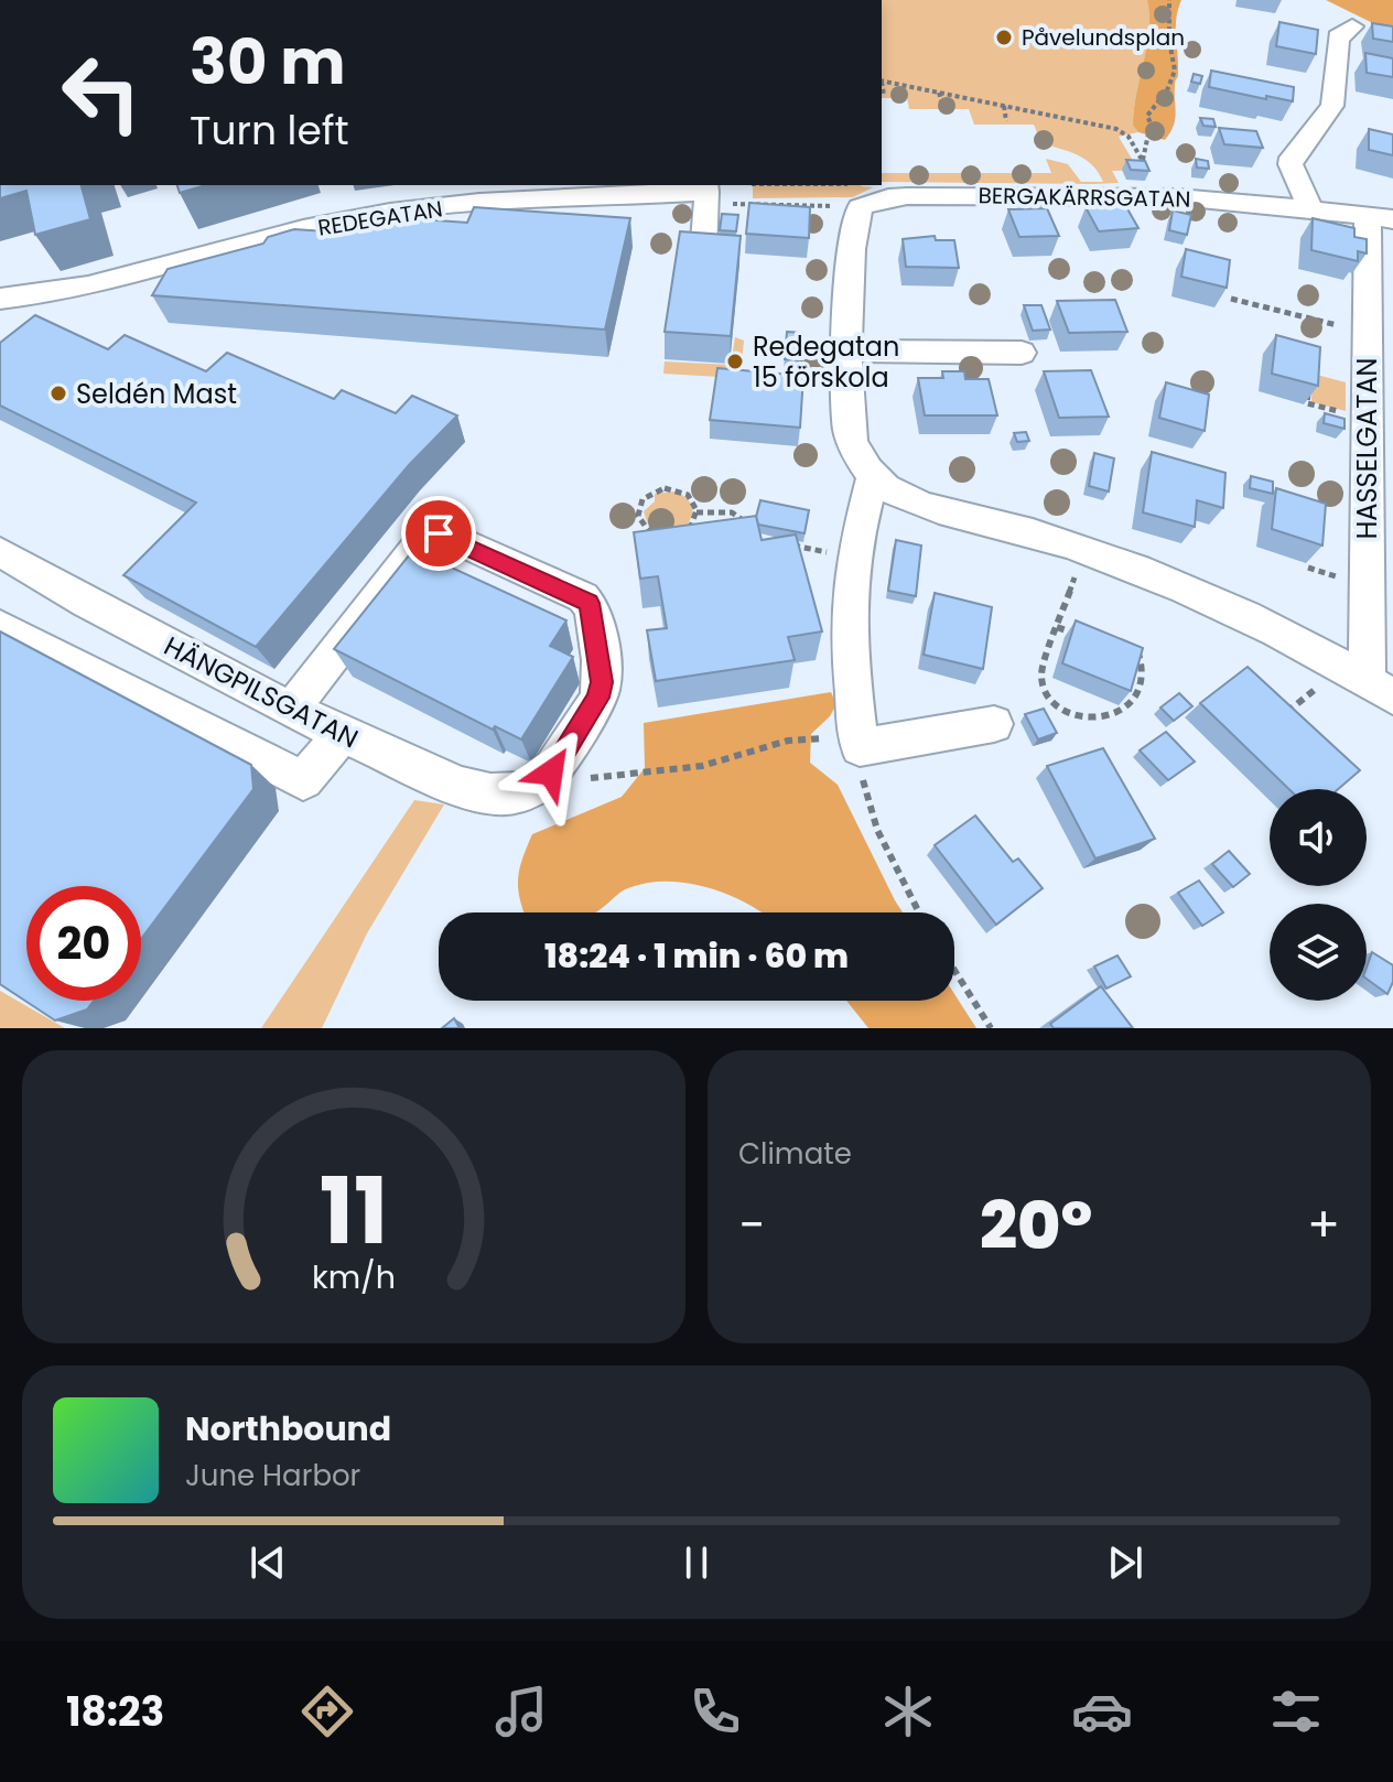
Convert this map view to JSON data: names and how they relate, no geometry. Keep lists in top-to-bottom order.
{
  "streets": {
    "street": [
      "BERGAKÄRRSGATAN",
      "REDEGATAN",
      "HASSELGATAN",
      "HÄNGPILSGATAN"
    ]
  },
  "crossings": [
    ["BERGAKÄRRSGATAN", "HASSELGATAN"]
  ],
  "places": ["Påvelundsplan", "Redegatan 15 förskola", "Seldén Mast"],
  "page": {
    "turn": ["30 m", "Turn left"],
    "limit": "20",
    "trip": "18:24 · 1 min · 60 m",
    "tile": "Climate",
    "heat": ["−", "20°", "+"],
    "song": ["Northbound", "June Harbor"],
    "tabs": "18:23",
    "gauge": ["11", "km/h"]
  }
}
